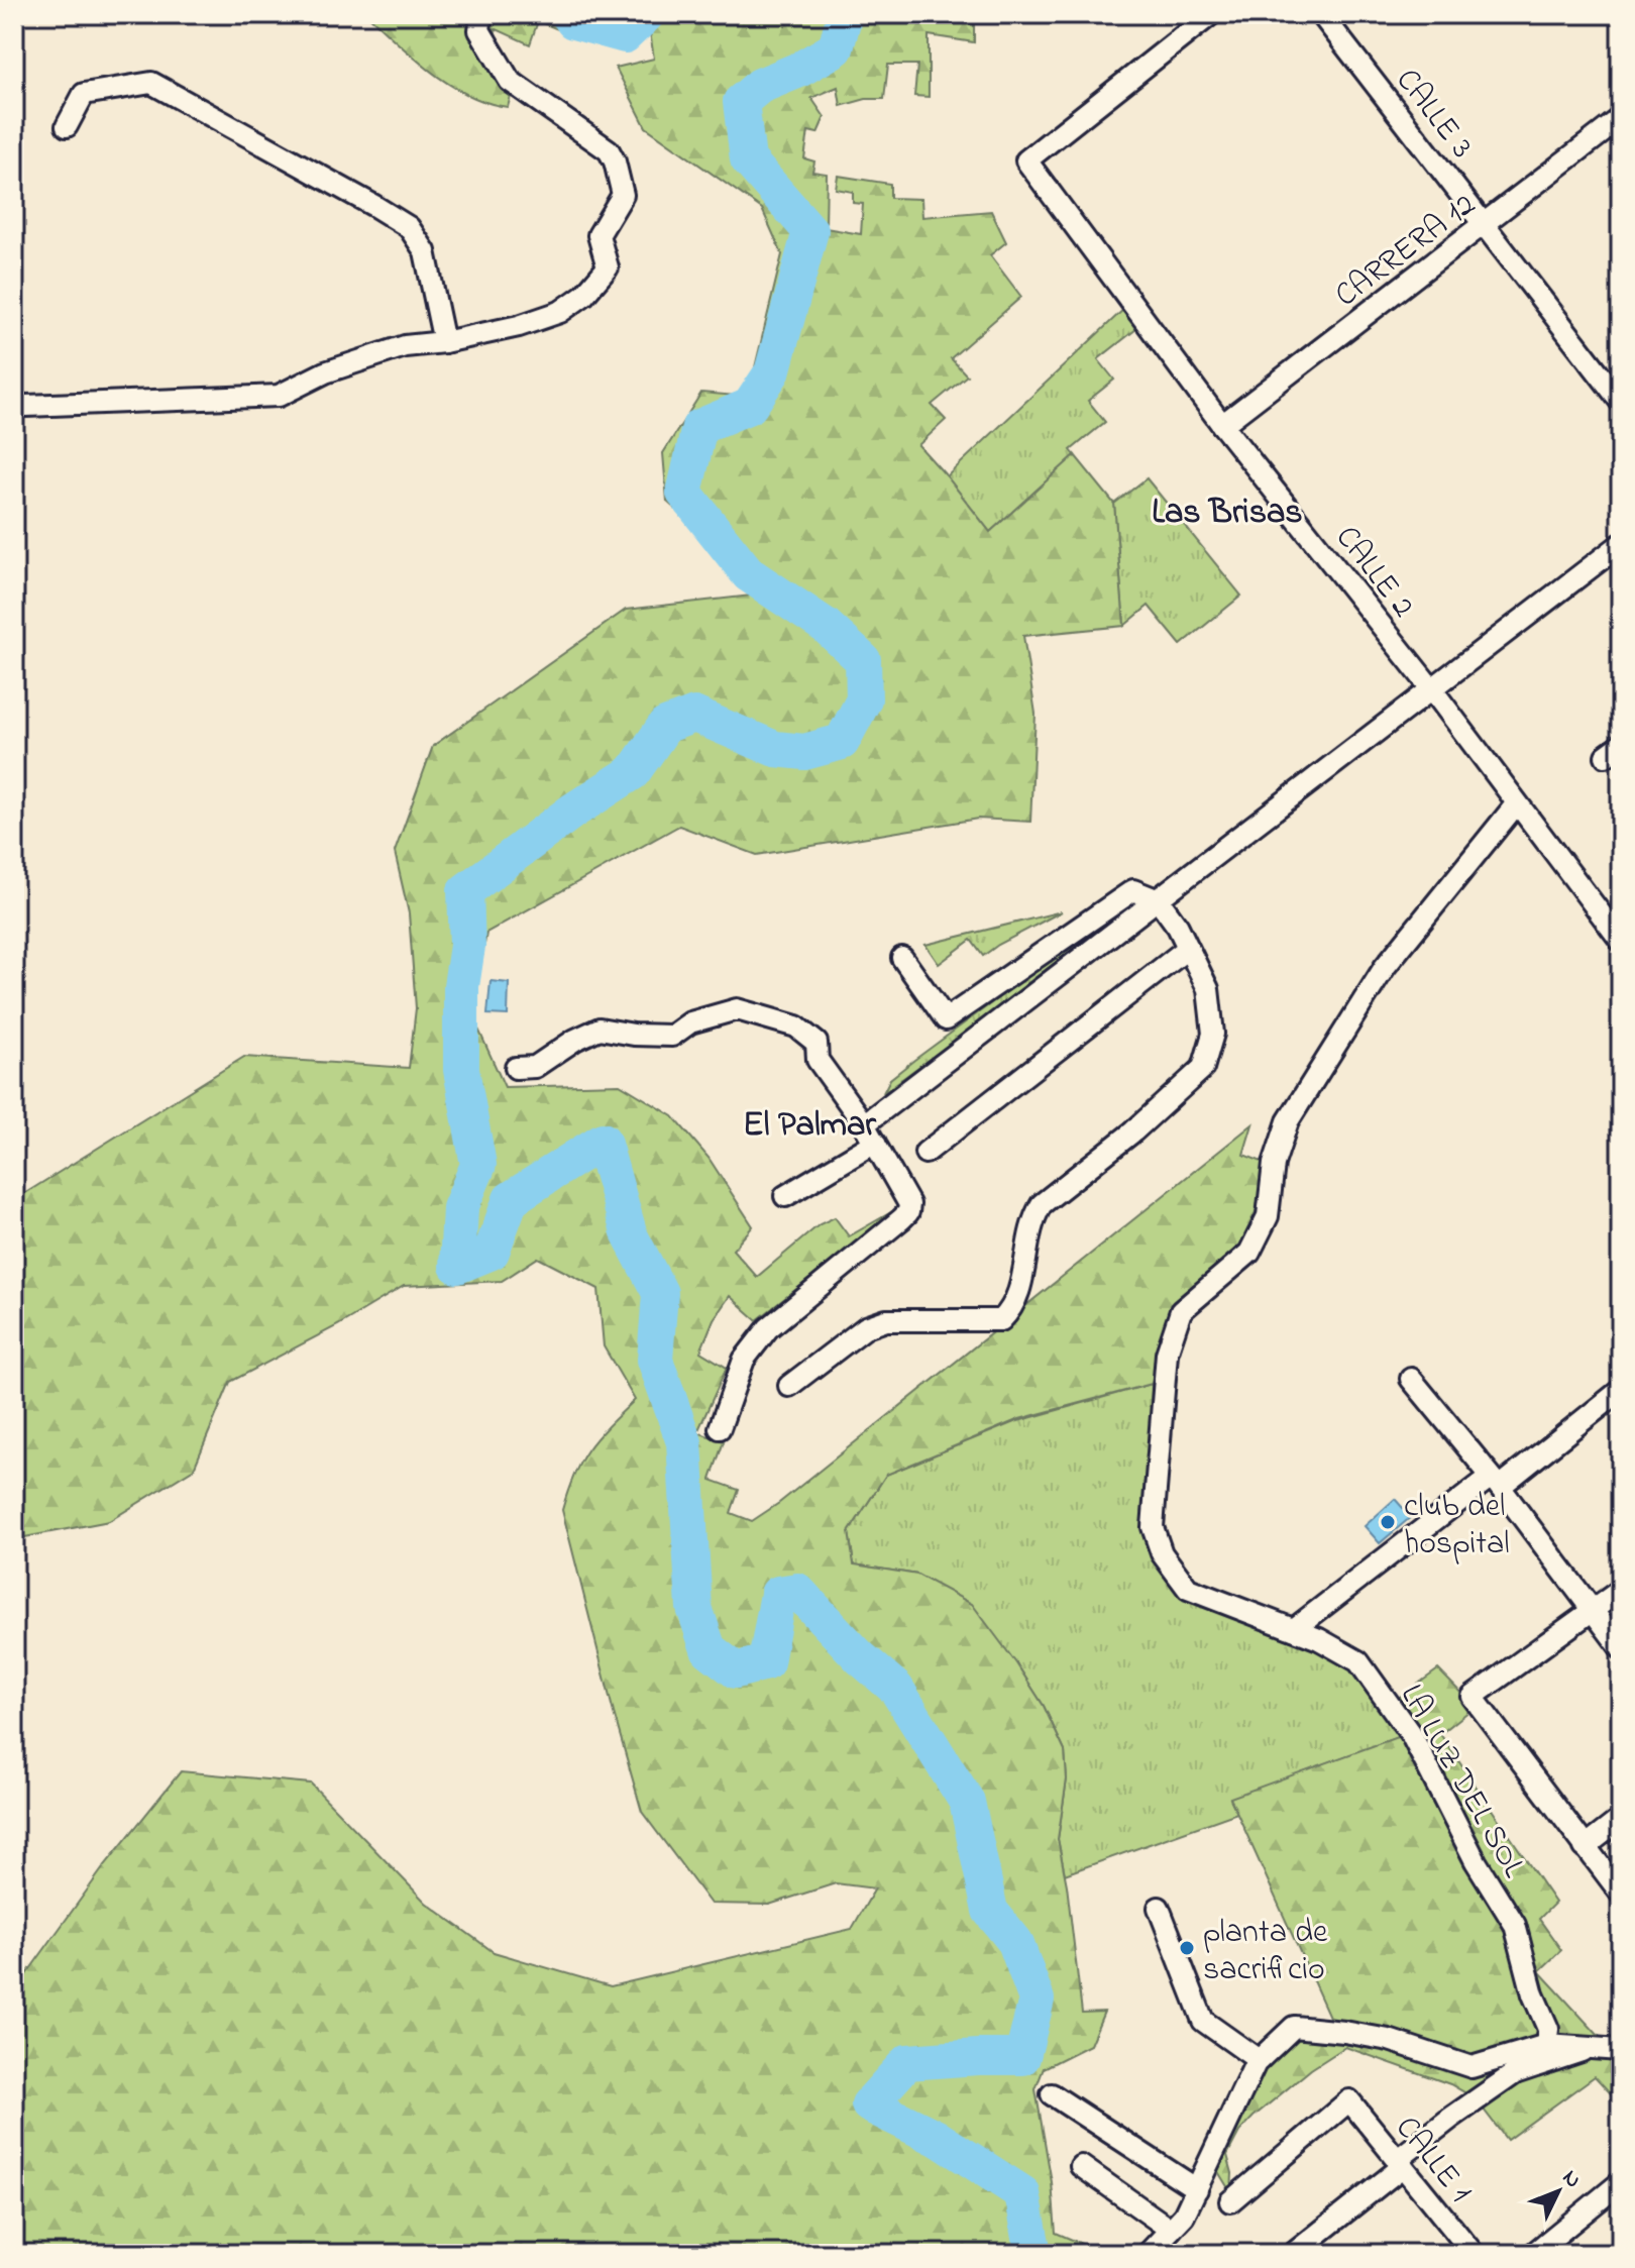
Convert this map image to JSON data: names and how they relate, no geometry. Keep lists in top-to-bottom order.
{
  "streets": {
    "street": [
      "CALLE 3",
      "CARRERA 12",
      "CALLE 2",
      "LA LUZ DEL SOL",
      "CALLE 1"
    ]
  },
  "crossings": [
    ["CALLE 3", "CARRERA 12"],
    ["CARRERA 12", "CALLE 2"],
    ["CALLE 2", "LA LUZ DEL SOL"]
  ],
  "districts": ["Las Brisas", "El Palmar"],
  "places": ["club del hospital", "planta de sacrificio"],
  "north": "top right"
}
